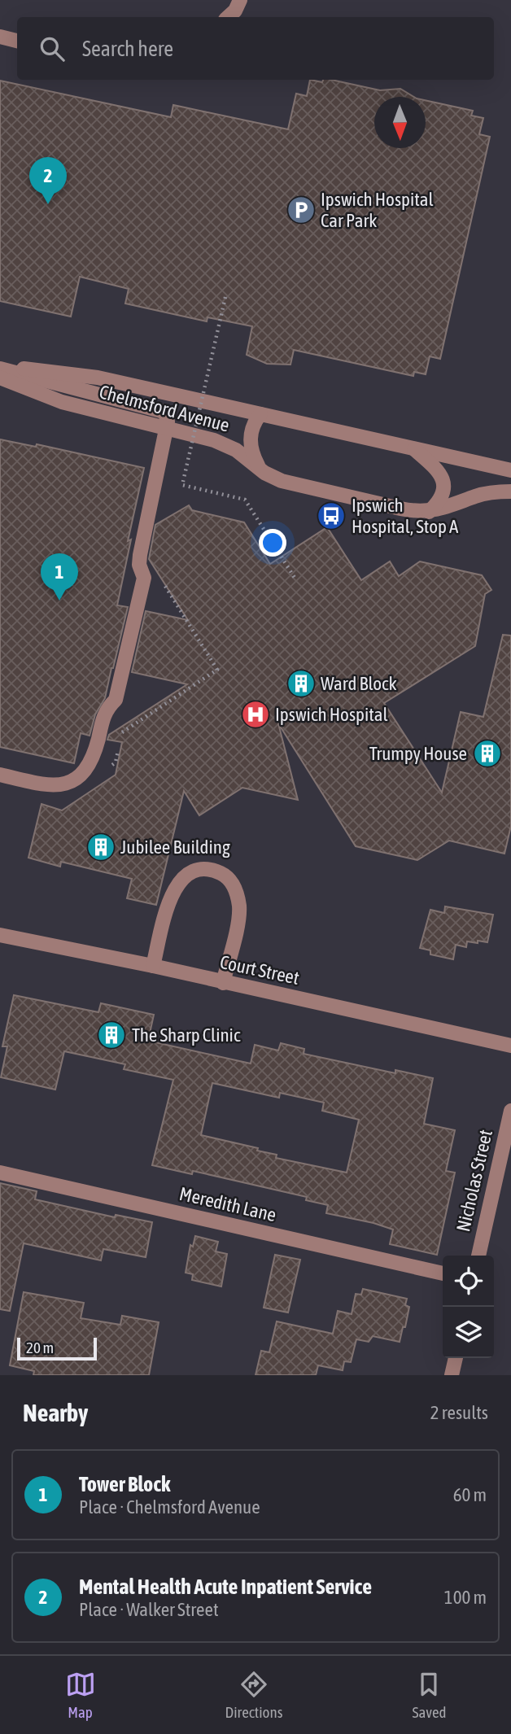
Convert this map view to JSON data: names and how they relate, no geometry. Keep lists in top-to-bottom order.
{
  "streets": {
    "street": [
      "Chelmsford Avenue",
      "Court Street",
      "Nicholas Street",
      "Meredith Lane"
    ]
  },
  "places": {
    "parking": ["Ipswich Hospital Car Park"],
    "bus stop": ["Ipswich Hospital, Stop A"],
    "building": [
      "Ward Block",
      "Trumpy House",
      "Jubilee Building",
      "The Sharp Clinic"
    ],
    "hospital": ["Ipswich Hospital"]
  },
  "scale_bar": "20 m",
  "north": "bottom",
  "page": {
    "search": "Search here",
    "pins": ["2", "1"],
    "scale": "20 m",
    "heading": ["Nearby", "2 results"],
    "list": [
      {
        "mark": "1",
        "name": "Tower Block",
        "note": "Place · Chelmsford Avenue",
        "value": "60 m"
      },
      {
        "mark": "2",
        "name": "Mental Health Acute Inpatient Service",
        "note": "Place · Walker Street",
        "value": "100 m"
      }
    ],
    "nav": ["Map", "Directions", "Saved"]
  }
}
